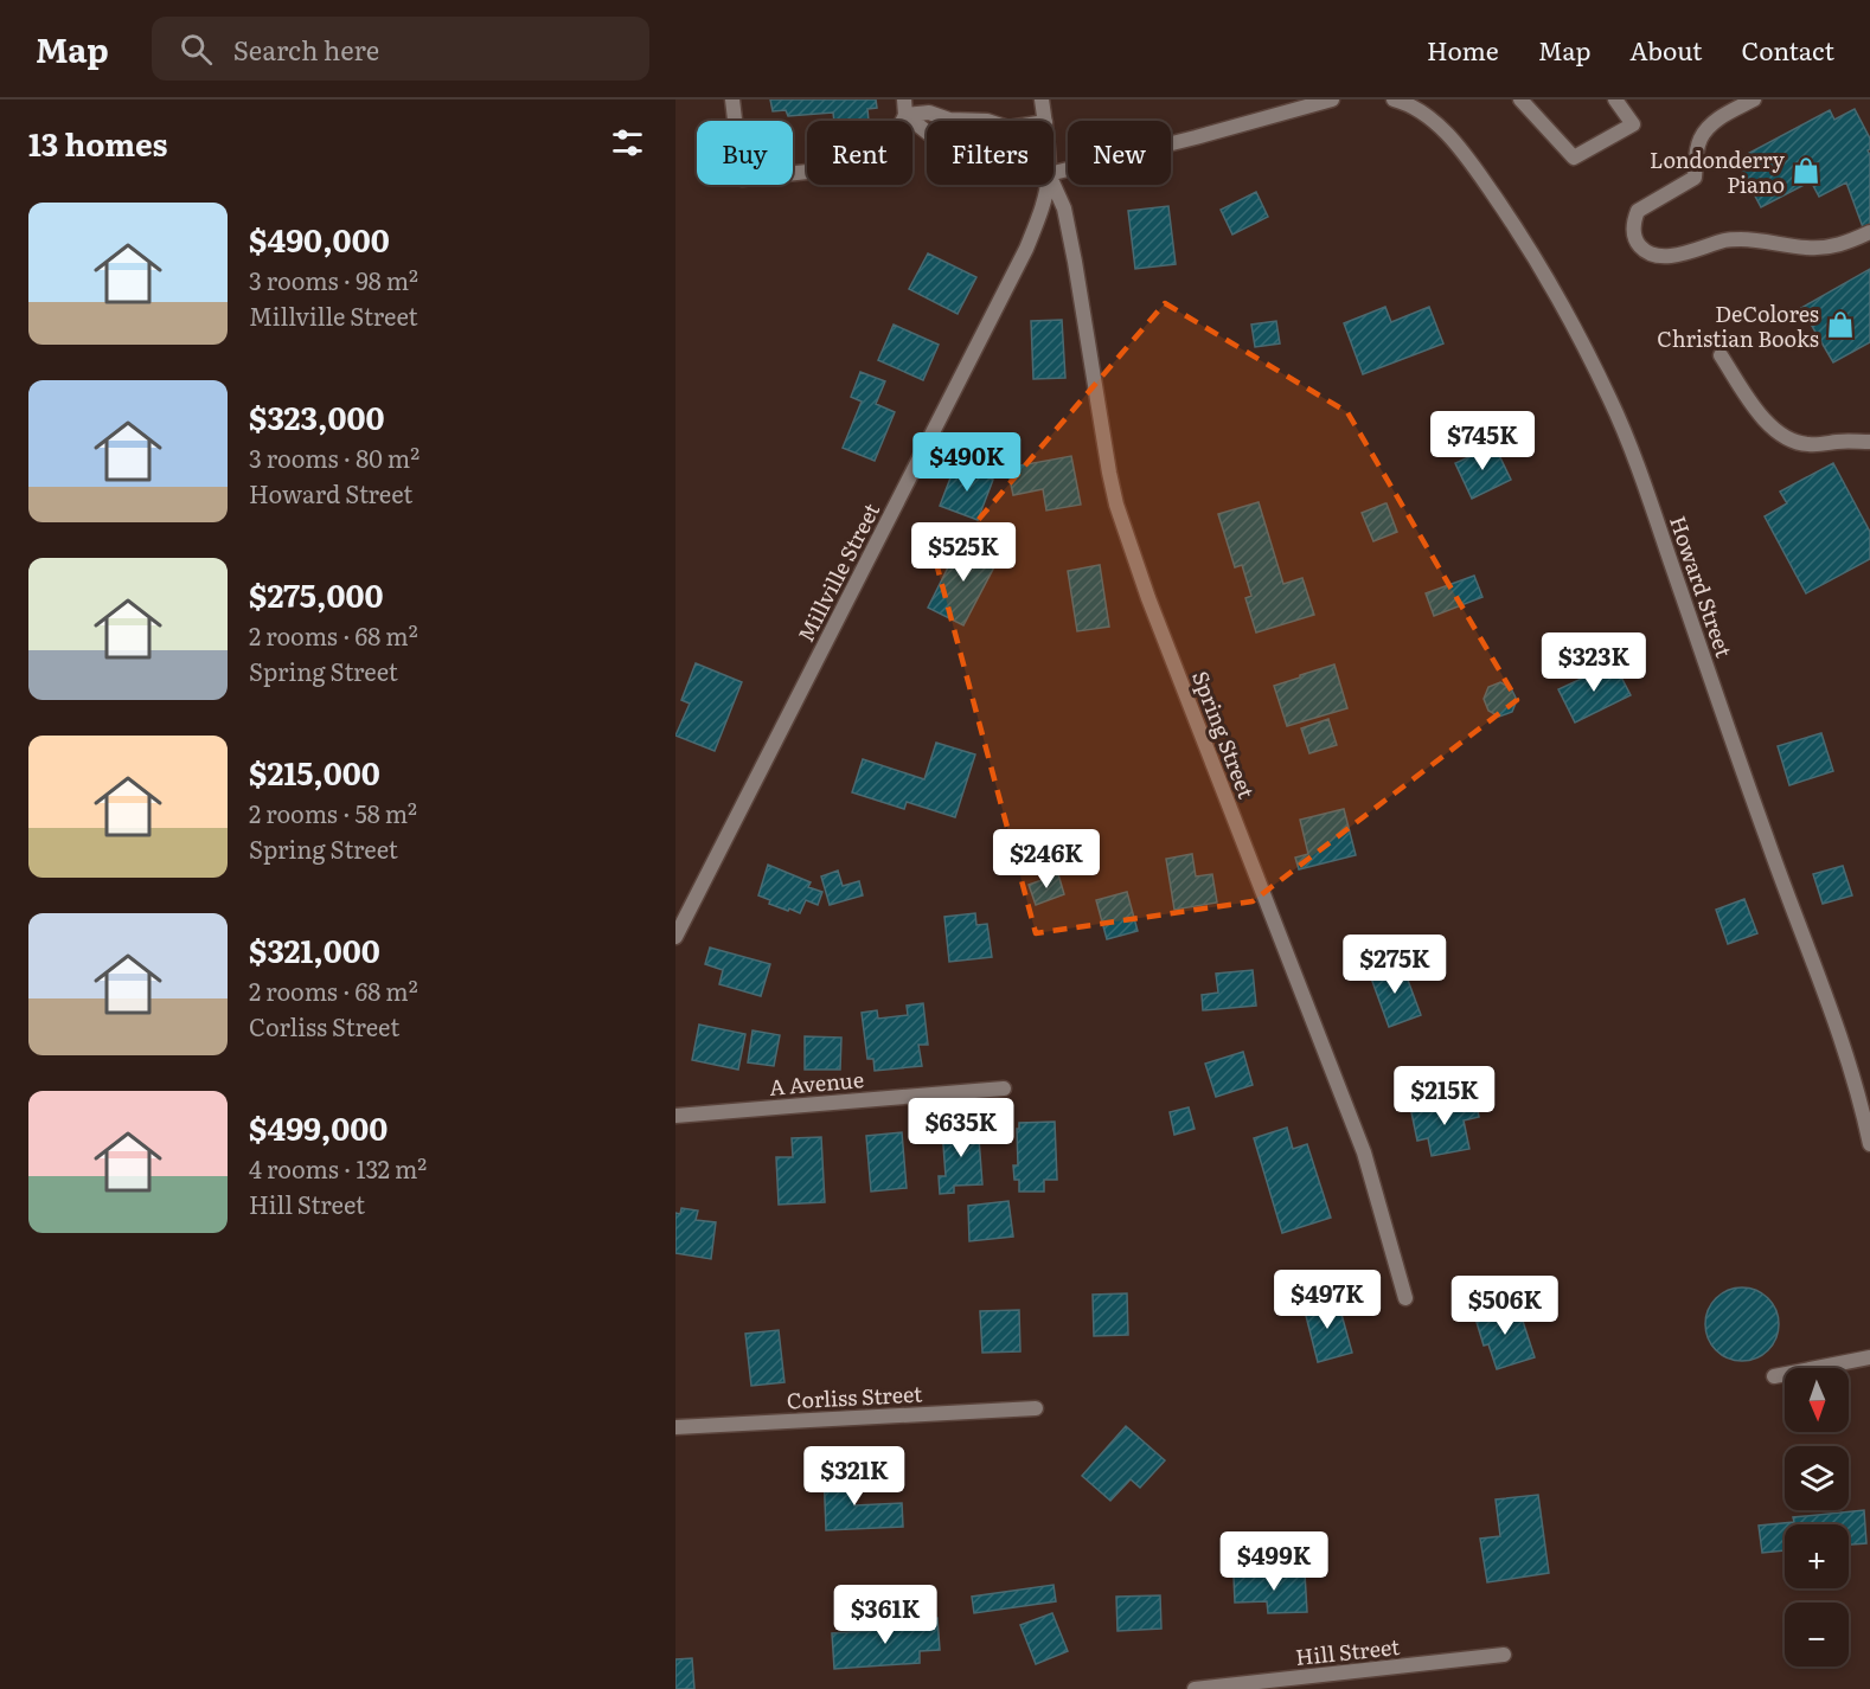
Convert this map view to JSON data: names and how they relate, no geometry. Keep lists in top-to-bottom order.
{
  "streets": {
    "street": [
      "Millville Street",
      "Howard Street",
      "Spring Street",
      "A Avenue",
      "Corliss Street",
      "Hill Street"
    ]
  },
  "places": {
    "shop": ["Londonderry Piano", "DeColores Christian Books"]
  },
  "north": "bottom",
  "page": {
    "header": "Map",
    "search": "Search here",
    "nav": [
      "Home",
      "Map",
      "About",
      "Contact"
    ],
    "heading": "13 homes",
    "chip": [
      "Buy",
      "Rent",
      "Filters",
      "New"
    ],
    "list": [
      {
        "name": "$490,000",
        "note": "3 rooms · 98 m² · Millville Street"
      },
      {
        "name": "$323,000",
        "note": "3 rooms · 80 m² · Howard Street"
      },
      {
        "name": "$275,000",
        "note": "2 rooms · 68 m² · Spring Street"
      },
      {
        "name": "$215,000",
        "note": "2 rooms · 58 m² · Spring Street"
      },
      {
        "name": "$321,000",
        "note": "2 rooms · 68 m² · Corliss Street"
      },
      {
        "name": "$499,000",
        "note": "4 rooms · 132 m² · Hill Street"
      }
    ],
    "price": [
      "$745K",
      "$490K",
      "$525K",
      "$323K",
      "$246K",
      "$275K",
      "$215K",
      "$635K",
      "$497K",
      "$506K",
      "$321K",
      "$499K",
      "$361K"
    ],
    "map_buttons": ["+", "−"]
  }
}
